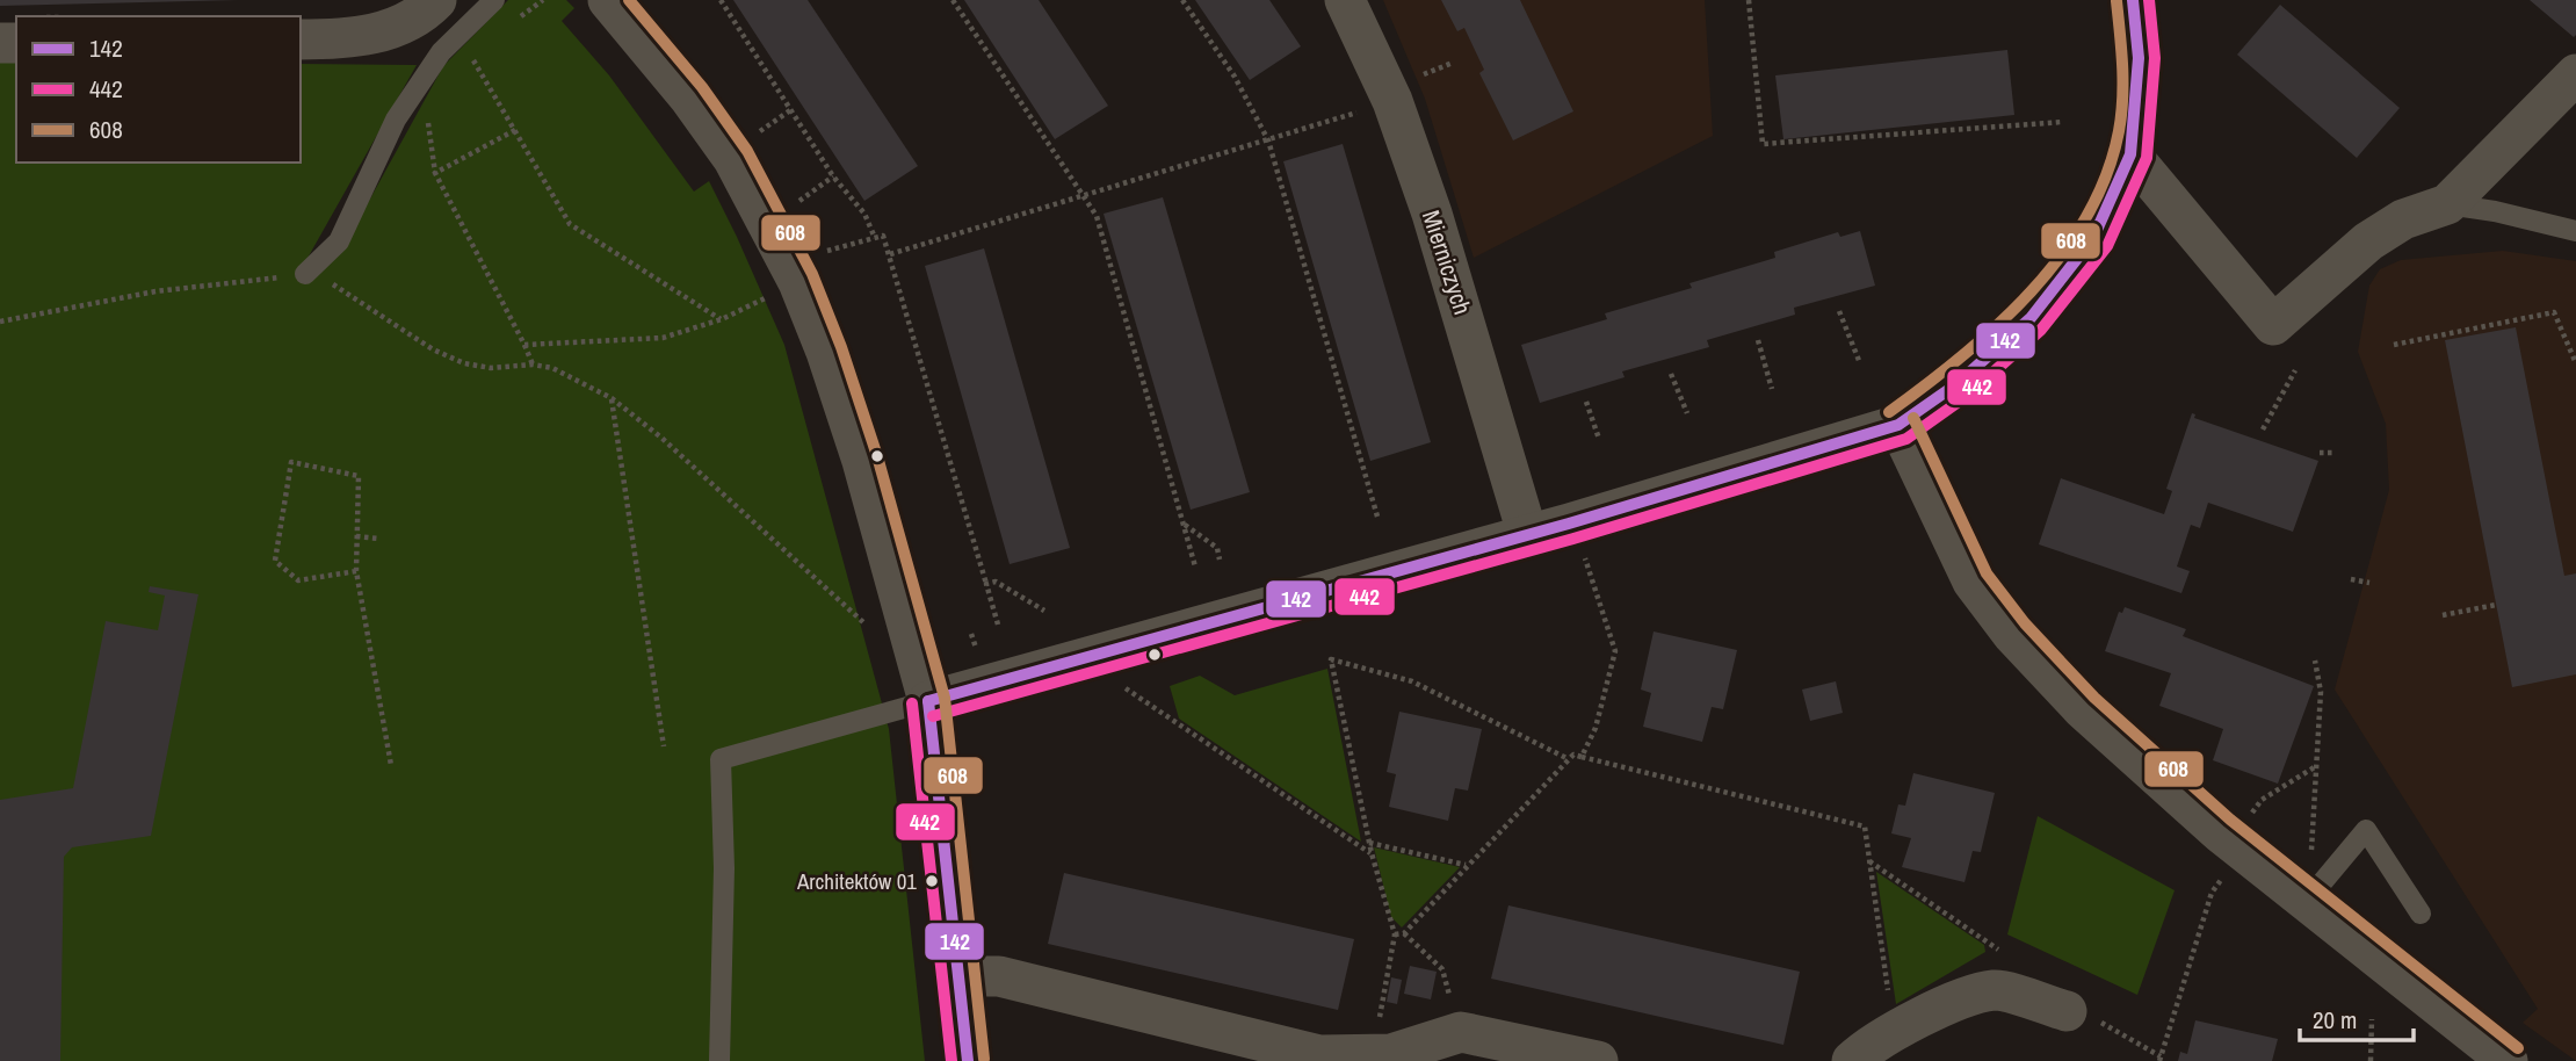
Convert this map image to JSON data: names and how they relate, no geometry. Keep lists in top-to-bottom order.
{
  "streets": {
    "street": ["Mierniczych"]
  },
  "places": ["Architektów 01"],
  "lines": ["transit line 142", "transit line 442", "transit line 608"],
  "legend": ["142", "442", "608"],
  "scale_bar": "20 m"
}
